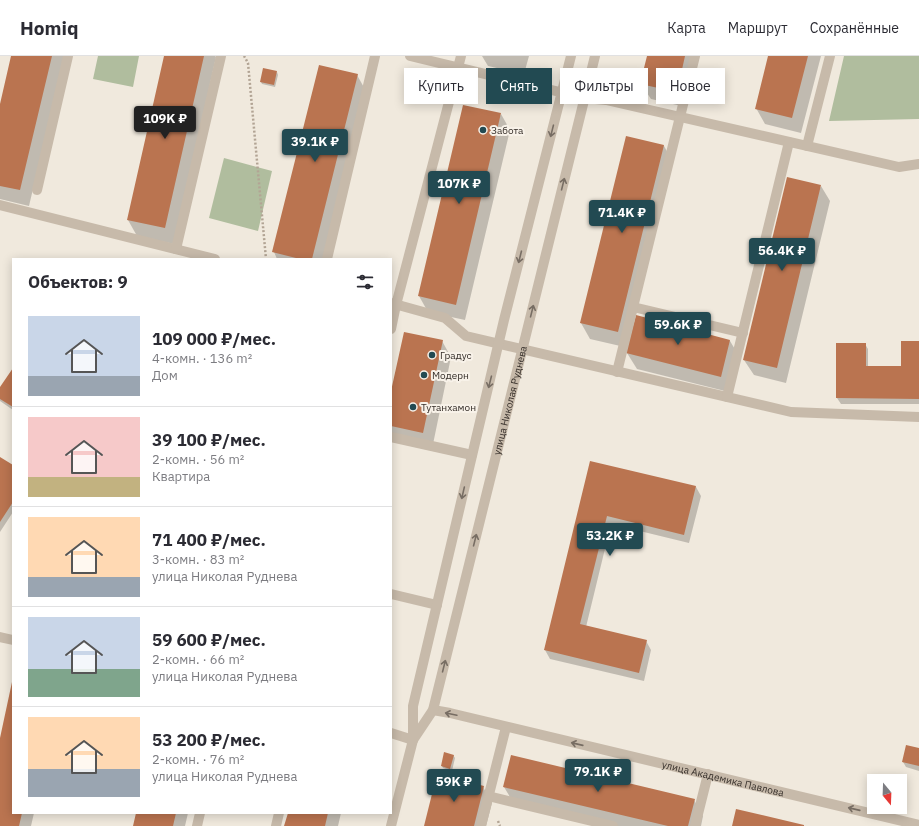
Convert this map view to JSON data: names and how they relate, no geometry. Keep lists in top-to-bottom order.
{
  "streets": {
    "street": ["улица Николая Руднева", "улица Академика Павлова"]
  },
  "crossings": [
    ["улица Николая Руднева", "улица Академика Павлова"]
  ],
  "one_way": ["улица Академика Павлова"],
  "places": [
    "Забота",
    "Градус",
    "Модерн",
    "Тутанхамон"
  ],
  "north": "bottom",
  "page": {
    "header": "Homiq",
    "nav": ["Карта", "Маршрут", "Сохранённые"],
    "chip": [
      "Купить",
      "Снять",
      "Фильтры",
      "Новое"
    ],
    "price": [
      "109K ₽",
      "39.1K ₽",
      "107K ₽",
      "71.4K ₽",
      "56.4K ₽",
      "59.6K ₽",
      "53.2K ₽",
      "79.1K ₽",
      "59K ₽"
    ],
    "heading": "Объектов: 9",
    "list": [
      {
        "name": "109 000 ₽/мес.",
        "note": "4-комн. · 136 m² · Дом"
      },
      {
        "name": "39 100 ₽/мес.",
        "note": "2-комн. · 56 m² · Квартира"
      },
      {
        "name": "71 400 ₽/мес.",
        "note": "3-комн. · 83 m² · улица Николая Руднева"
      },
      {
        "name": "59 600 ₽/мес.",
        "note": "2-комн. · 66 m² · улица Николая Руднева"
      },
      {
        "name": "53 200 ₽/мес.",
        "note": "2-комн. · 76 m² · улица Николая Руднева"
      }
    ]
  }
}
